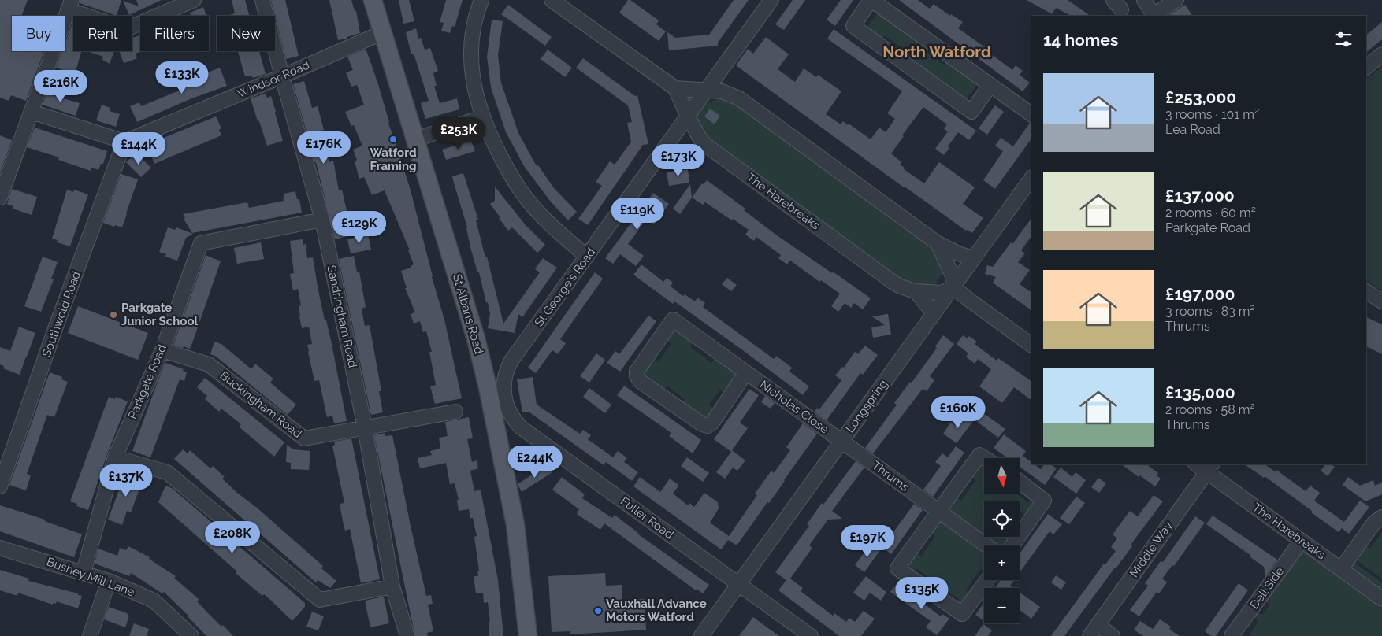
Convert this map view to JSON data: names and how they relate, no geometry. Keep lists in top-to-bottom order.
{
  "streets": {
    "main road": ["St Albans Road"],
    "street": [
      "Windsor Road",
      "The Harebreaks",
      "St George's Road",
      "Southwold Road",
      "Sandringham Road",
      "Parkgate Road",
      "Buckingham Road",
      "Longspring",
      "Nicholas Close",
      "Thrums",
      "Fuller Road",
      "Middle Way",
      "Bushey Mill Lane",
      "Dell Side"
    ]
  },
  "crossings": [
    ["Windsor Road", "Southwold Road"],
    ["Windsor Road", "St Albans Road"],
    ["Windsor Road", "Sandringham Road"],
    ["The Harebreaks", "St George's Road"],
    ["The Harebreaks", "Longspring"],
    ["The Harebreaks", "Middle Way"],
    ["The Harebreaks", "Dell Side"],
    ["St George's Road", "Fuller Road"],
    ["Sandringham Road", "Parkgate Road"],
    ["Sandringham Road", "Buckingham Road"],
    ["Parkgate Road", "Buckingham Road"],
    ["Parkgate Road", "Bushey Mill Lane"],
    ["Longspring", "Nicholas Close"],
    ["Longspring", "Thrums"],
    ["Longspring", "Fuller Road"],
    ["Nicholas Close", "Thrums"]
  ],
  "districts": ["North Watford"],
  "places": ["Watford Framing", "Parkgate Junior School", "Vauxhall Advance Motors Watford"],
  "north": "bottom",
  "page": {
    "chip": [
      "Buy",
      "Rent",
      "Filters",
      "New"
    ],
    "heading": "14 homes",
    "price": [
      "£133K",
      "£216K",
      "£253K",
      "£176K",
      "£144K",
      "£173K",
      "£119K",
      "£129K",
      "£160K",
      "£244K",
      "£137K",
      "£208K",
      "£197K",
      "£135K"
    ],
    "list": [
      {
        "name": "£253,000",
        "note": "3 rooms · 101 m² · Lea Road"
      },
      {
        "name": "£137,000",
        "note": "2 rooms · 60 m² · Parkgate Road"
      },
      {
        "name": "£197,000",
        "note": "3 rooms · 83 m² · Thrums"
      },
      {
        "name": "£135,000",
        "note": "2 rooms · 58 m² · Thrums"
      }
    ],
    "map_buttons": ["+", "−"]
  }
}
